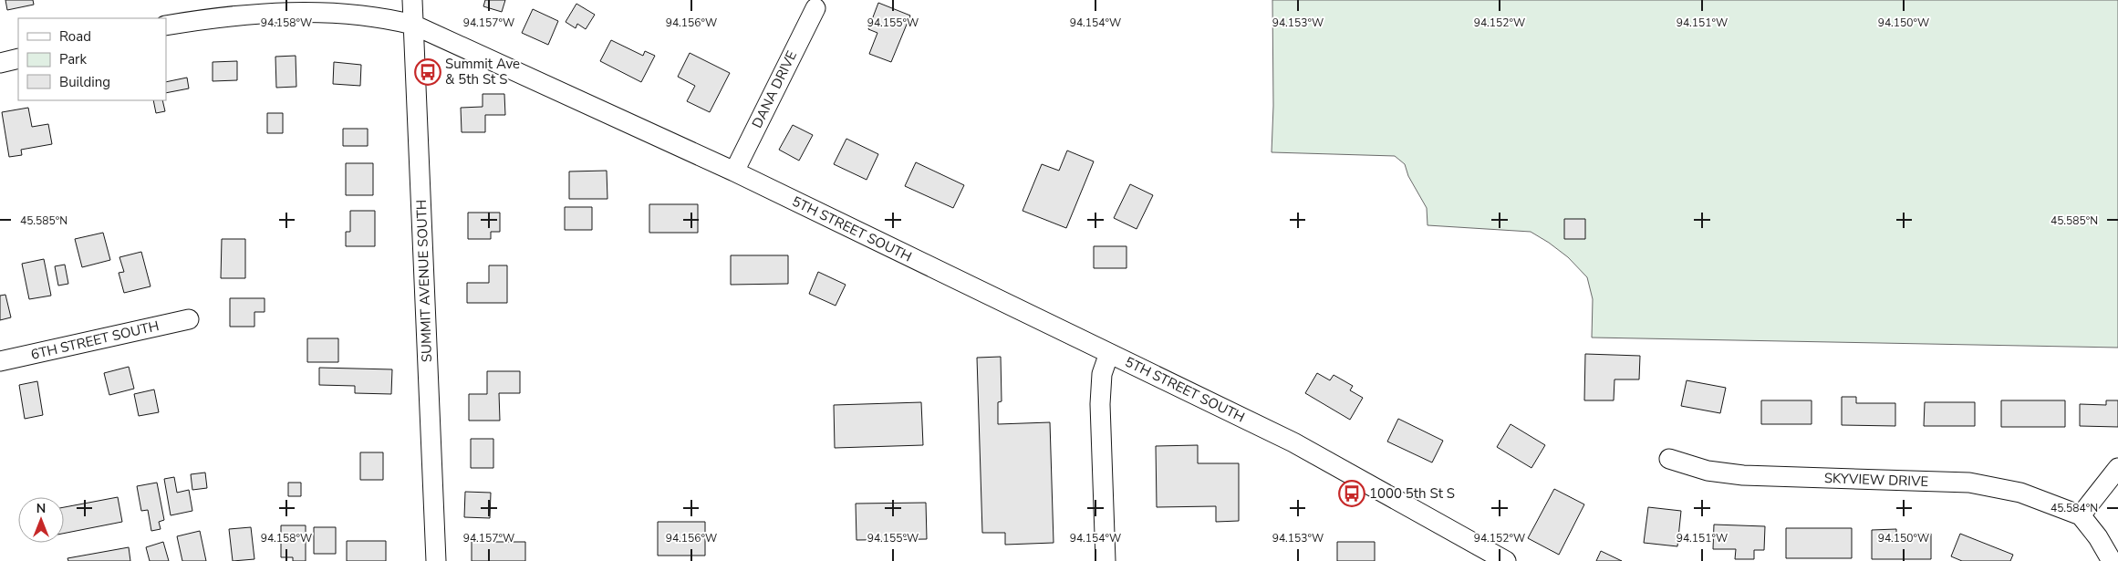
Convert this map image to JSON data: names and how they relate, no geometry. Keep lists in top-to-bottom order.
{
  "streets": {
    "street": [
      "DANA DRIVE",
      "5TH STREET SOUTH",
      "SUMMIT AVENUE SOUTH",
      "6TH STREET SOUTH",
      "SKYVIEW DRIVE"
    ]
  },
  "crossings": [
    ["DANA DRIVE", "5TH STREET SOUTH"],
    ["5TH STREET SOUTH", "SUMMIT AVENUE SOUTH"]
  ],
  "places": {
    "bus stop": ["Summit Ave & 5th St S", "1000 5th St S"]
  },
  "legend": ["Road", "Park", "Building"],
  "north": "top",
  "coordinates": [
    "94.158°W",
    "94.157°W",
    "94.156°W",
    "94.155°W",
    "94.154°W",
    "94.153°W",
    "94.152°W",
    "94.151°W",
    "94.150°W",
    "45.585°N",
    "45.584°N"
  ]
}
